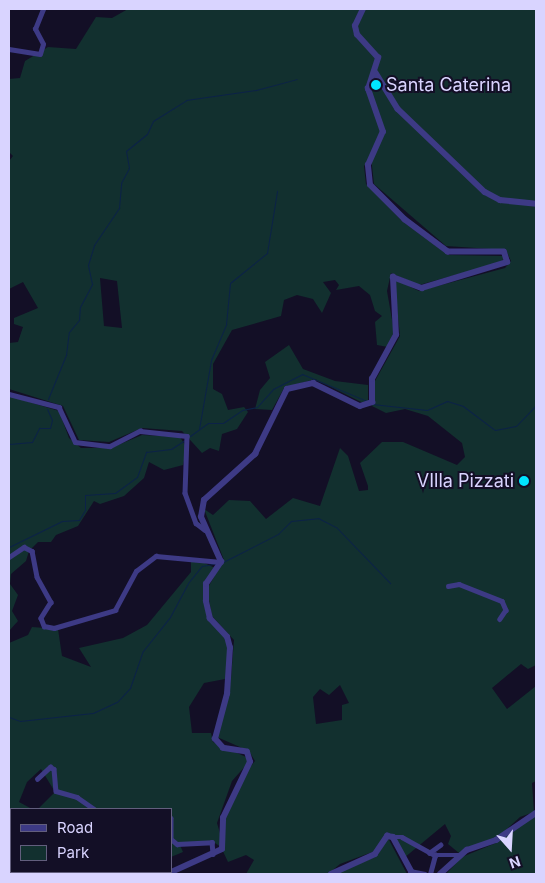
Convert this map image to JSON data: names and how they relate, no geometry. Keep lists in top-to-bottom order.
{
  "places": ["Santa Caterina", "VIlla Pizzati"],
  "legend": ["Road", "Park"],
  "north": "bottom"
}
